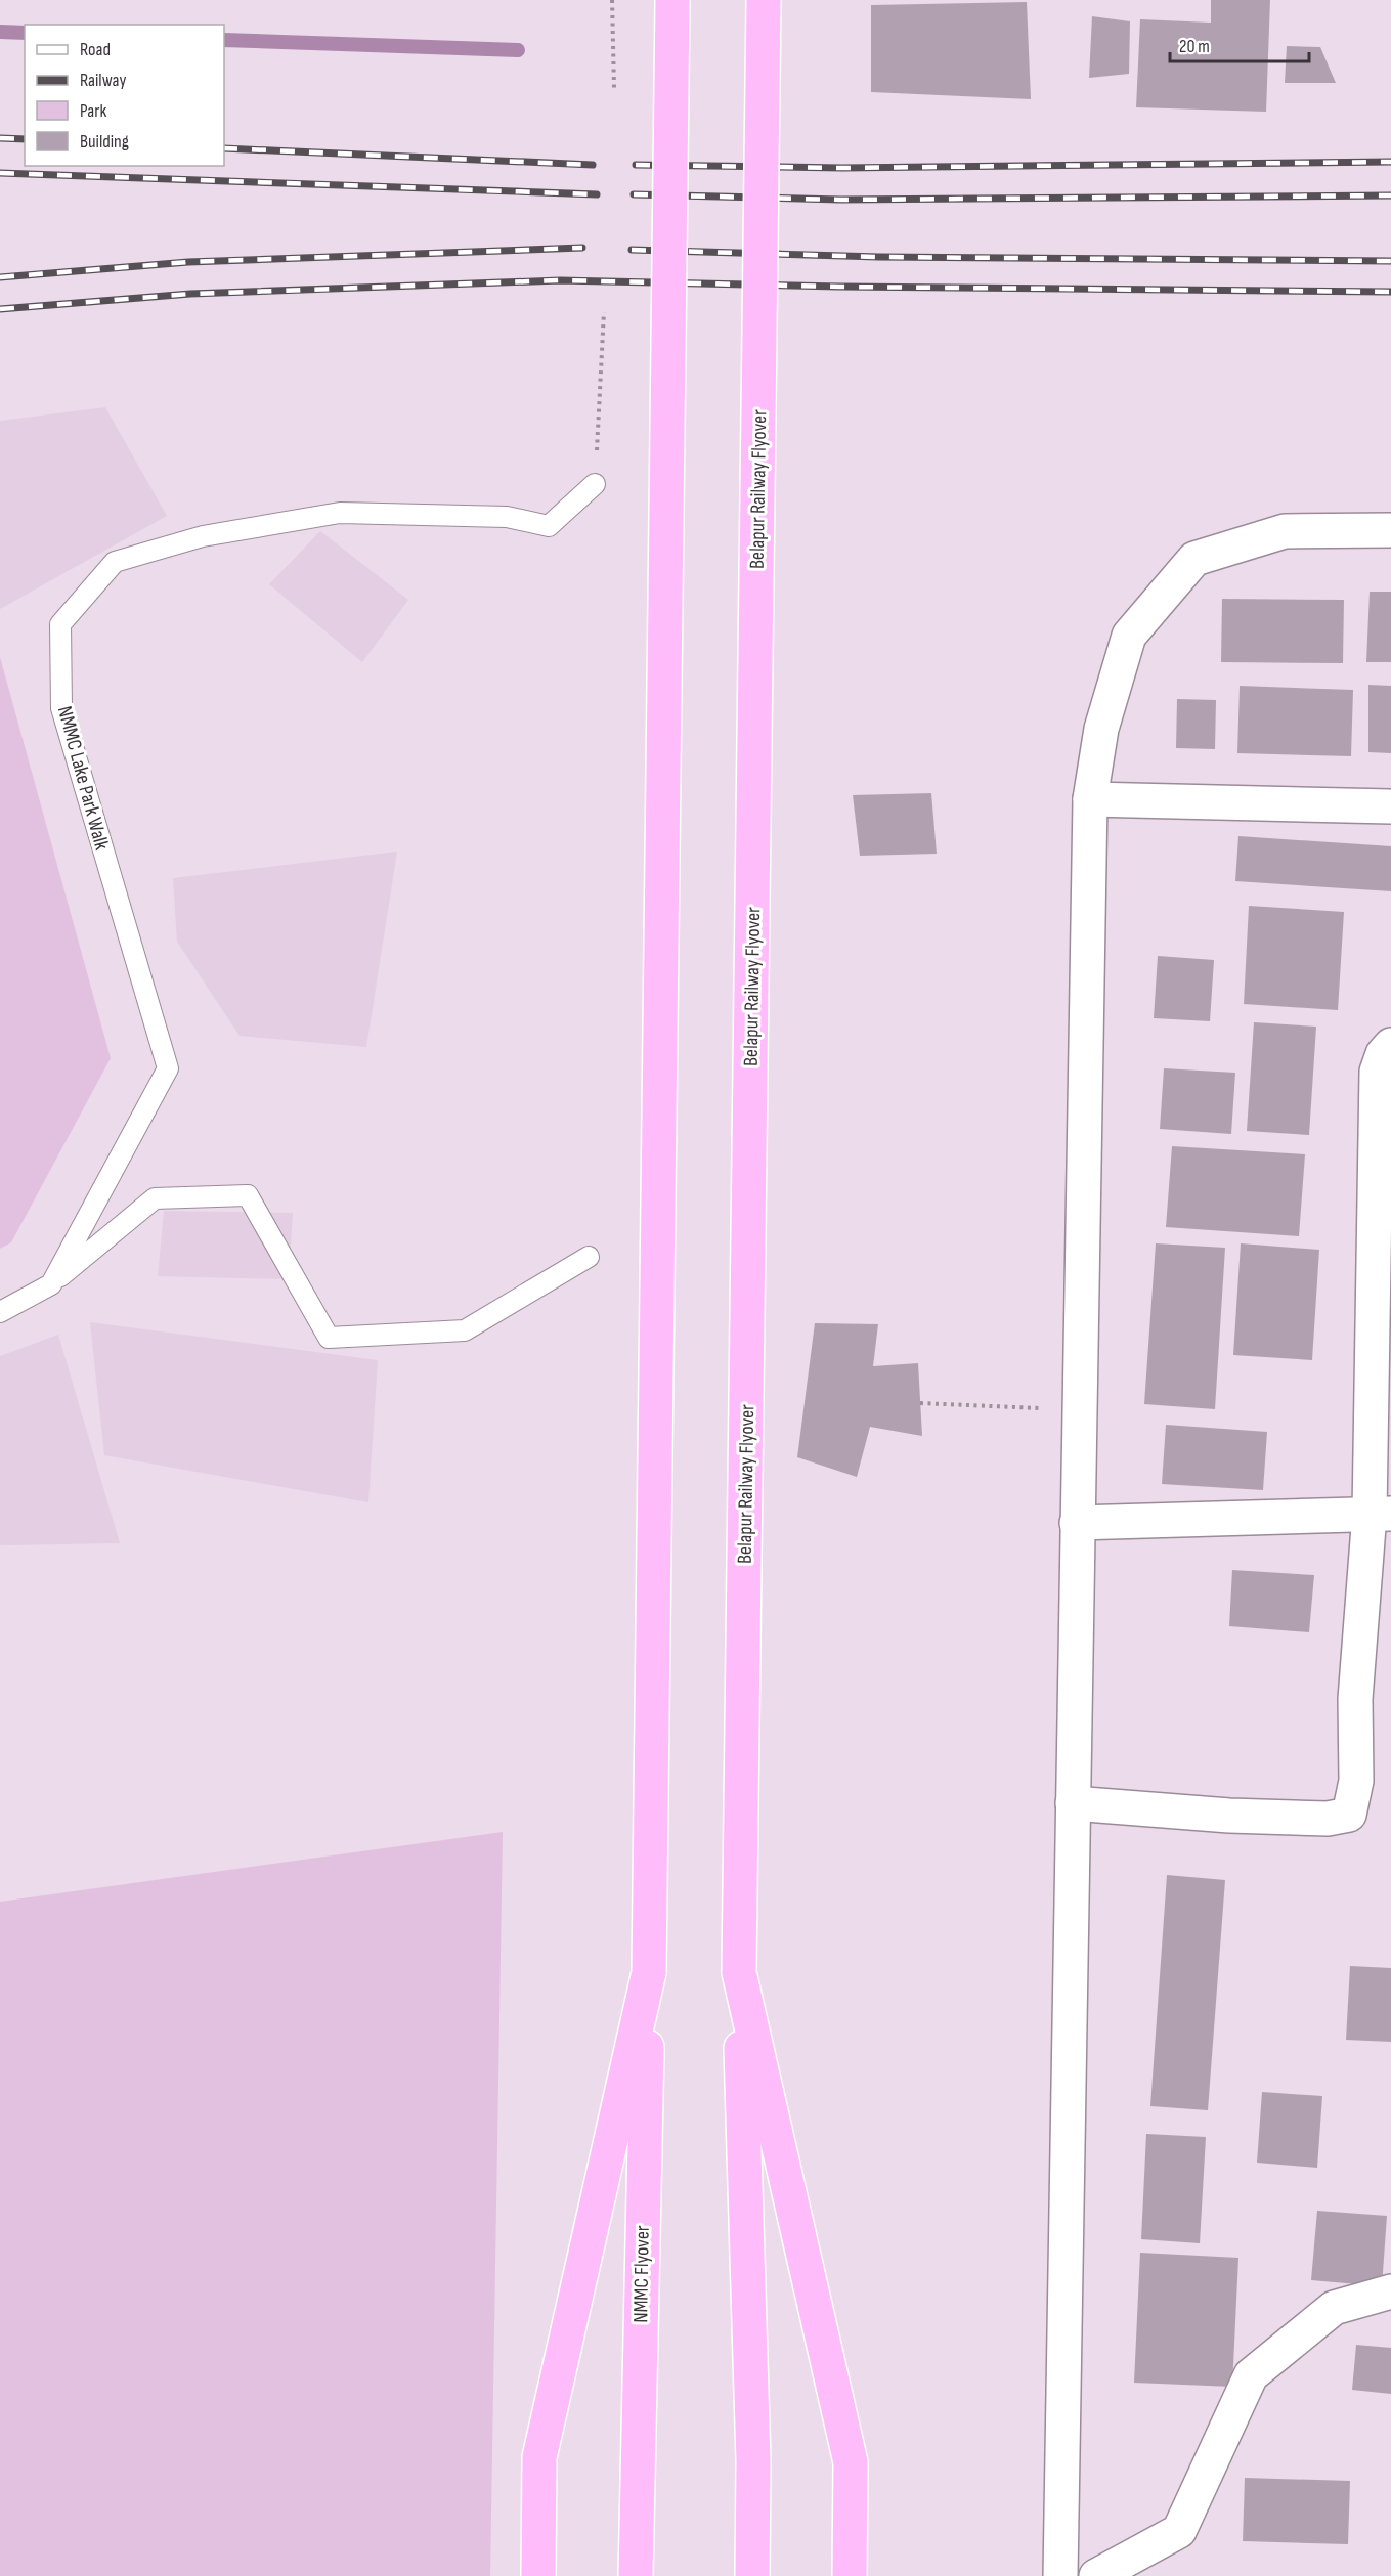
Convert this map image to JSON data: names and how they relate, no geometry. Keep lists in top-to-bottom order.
{
  "streets": {
    "highway": ["Belapur Railway Flyover", "NMMC Flyover"],
    "lane": ["NMMC Lake Park Walk"]
  },
  "legend": [
    "Road",
    "Railway",
    "Park",
    "Building"
  ],
  "scale_bar": "20 m"
}
